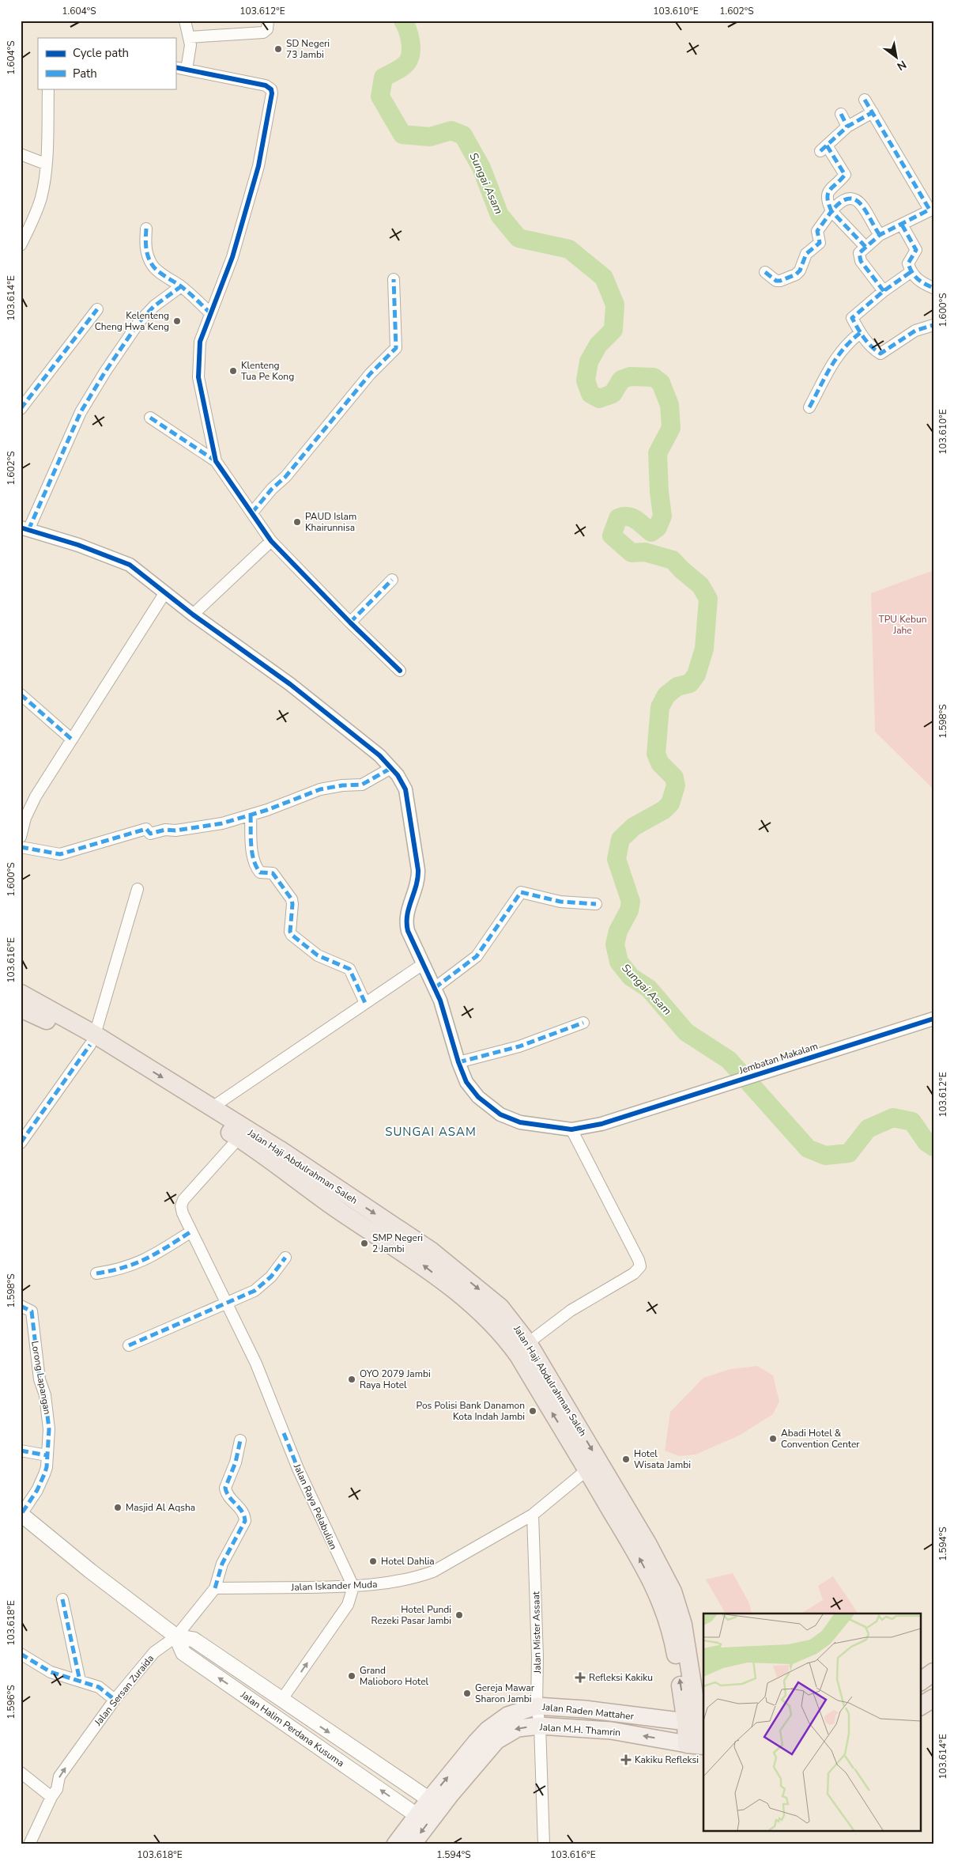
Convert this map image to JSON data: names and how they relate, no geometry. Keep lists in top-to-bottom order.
{
  "streets": {
    "highway": ["Jalan Haji Abdulrahman Saleh"],
    "main road": ["Jalan Raden Mattaher", "Jalan Halim Perdana Kusuma", "Jalan M.H. Thamrin"],
    "street": [
      "Jembatan Makalam",
      "Lorong Lapangan",
      "Jalan Raya Pelabulian",
      "Jalan Iskander Muda",
      "Jalan Mister Assaat",
      "Jalan Sersan Zuraida"
    ]
  },
  "crossings": [
    ["Jalan Haji Abdulrahman Saleh", "Jalan Raya Pelabulian"],
    ["Jalan Haji Abdulrahman Saleh", "Jalan Raden Mattaher"],
    ["Lorong Lapangan", "Jalan Halim Perdana Kusuma"],
    ["Jalan Raya Pelabulian", "Jalan Iskander Muda"],
    ["Jalan Iskander Muda", "Jalan Mister Assaat"],
    ["Jalan Iskander Muda", "Jalan Sersan Zuraida"],
    ["Jalan Mister Assaat", "Jalan Raden Mattaher"],
    ["Jalan Mister Assaat", "Jalan M.H. Thamrin"],
    ["Jalan Sersan Zuraida", "Jalan Halim Perdana Kusuma"],
    ["Jalan Raden Mattaher", "Jalan Halim Perdana Kusuma"]
  ],
  "one_way": ["Jalan Raden Mattaher", "Jalan M.H. Thamrin"],
  "districts": ["SUNGAI ASAM"],
  "water": ["Sungai Asam"],
  "parks": ["TPU Kebun Jahe"],
  "places": {
    "other": [
      "SD Negeri 73 Jambi",
      "Kelenteng Cheng Hwa Keng",
      "Klenteng Tua Pe Kong",
      "PAUD Islam Khairunnisa",
      "SMP Negeri 2 Jambi",
      "OYO 2079 Jambi Raya Hotel",
      "Pos Polisi Bank Danamon Kota Indah Jambi",
      "Abadi Hotel & Convention Center",
      "Hotel Wisata Jambi",
      "Masjid Al Aqsha",
      "Hotel Dahlia",
      "Hotel Pundi Rezeki Pasar Jambi",
      "Grand Malioboro Hotel",
      "Gereja Mawar Sharon Jambi"
    ],
    "health": ["Refleksi Kakiku", "Kakiku Refleksi"]
  },
  "legend": ["Cycle path", "Path"],
  "north": "bottom right",
  "coordinates": [
    "1.604°S",
    "103.612°E",
    "103.610°E",
    "1.602°S",
    "103.614°E",
    "1.600°S",
    "1.598°S",
    "103.616°E",
    "1.594°S",
    "103.618°E",
    "1.596°S"
  ]
}
